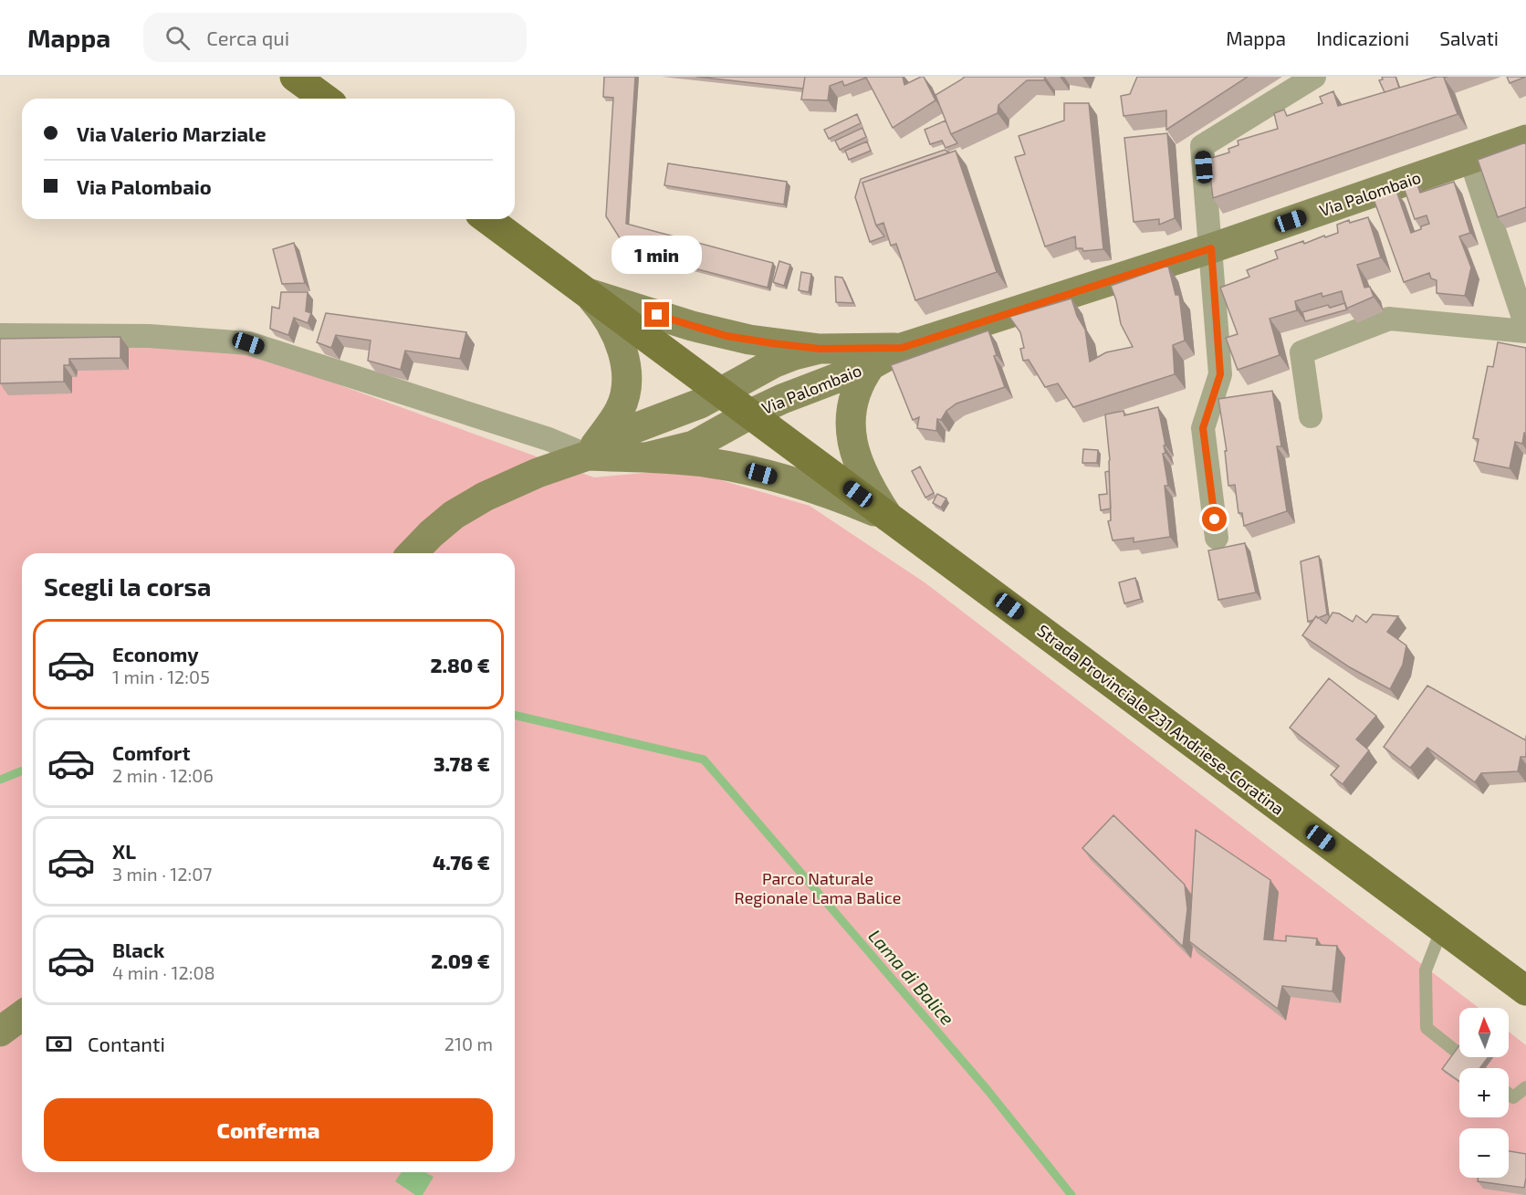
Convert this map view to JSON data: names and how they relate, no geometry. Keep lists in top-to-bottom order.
{
  "streets": {
    "main road": ["Strada Provinciale 231 Andriese-Coratina"],
    "street": ["Via Palombaio"]
  },
  "crossings": [
    ["Via Palombaio", "Strada Provinciale 231 Andriese-Coratina"]
  ],
  "water": ["Lama di Balice"],
  "parks": ["Parco Naturale Regionale Lama Balice"],
  "north": "top",
  "page": {
    "header": "Mappa",
    "search": "Cerca qui",
    "nav": ["Mappa", "Indicazioni", "Salvati"],
    "banner": ["Via Valerio Marziale", "Via Palombaio"],
    "bubble": "1 min",
    "heading": "Scegli la corsa",
    "list": [
      {
        "name": "Economy",
        "note": "1 min · 12:05",
        "value": "2.80 €"
      },
      {
        "name": "Comfort",
        "note": "2 min · 12:06",
        "value": "3.78 €"
      },
      {
        "name": "XL",
        "note": "3 min · 12:07",
        "value": "4.76 €"
      },
      {
        "name": "Black",
        "note": "4 min · 12:08",
        "value": "2.09 €"
      }
    ],
    "map_buttons": ["+", "−"],
    "pay": ["Contanti", "210 m"],
    "buttons": "Conferma"
  }
}
